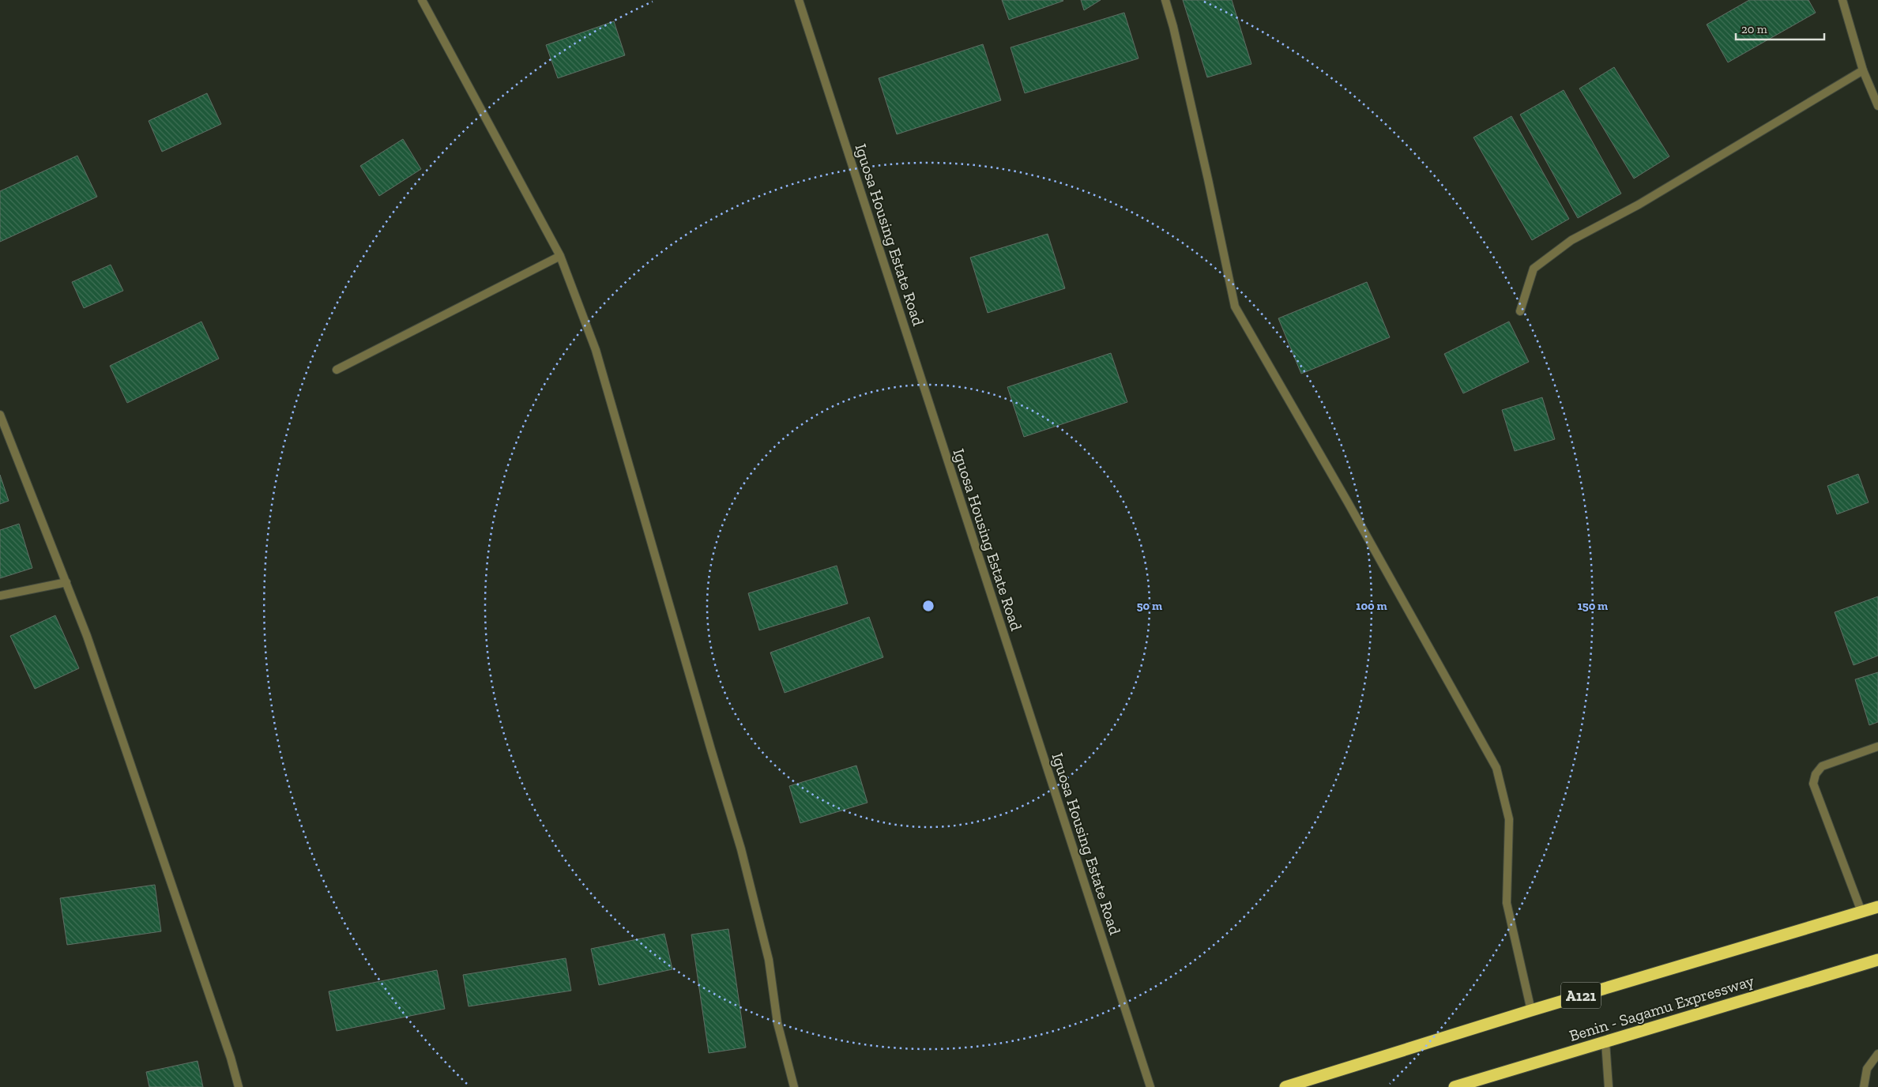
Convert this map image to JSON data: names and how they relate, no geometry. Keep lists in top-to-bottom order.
{
  "streets": {
    "highway": ["A121", "Benin - Sagamu Expressway"],
    "street": ["Iguosa Housing Estate Road"]
  },
  "scale_bar": "20 m",
  "rings": ["50 m", "100 m", "150 m"]
}
